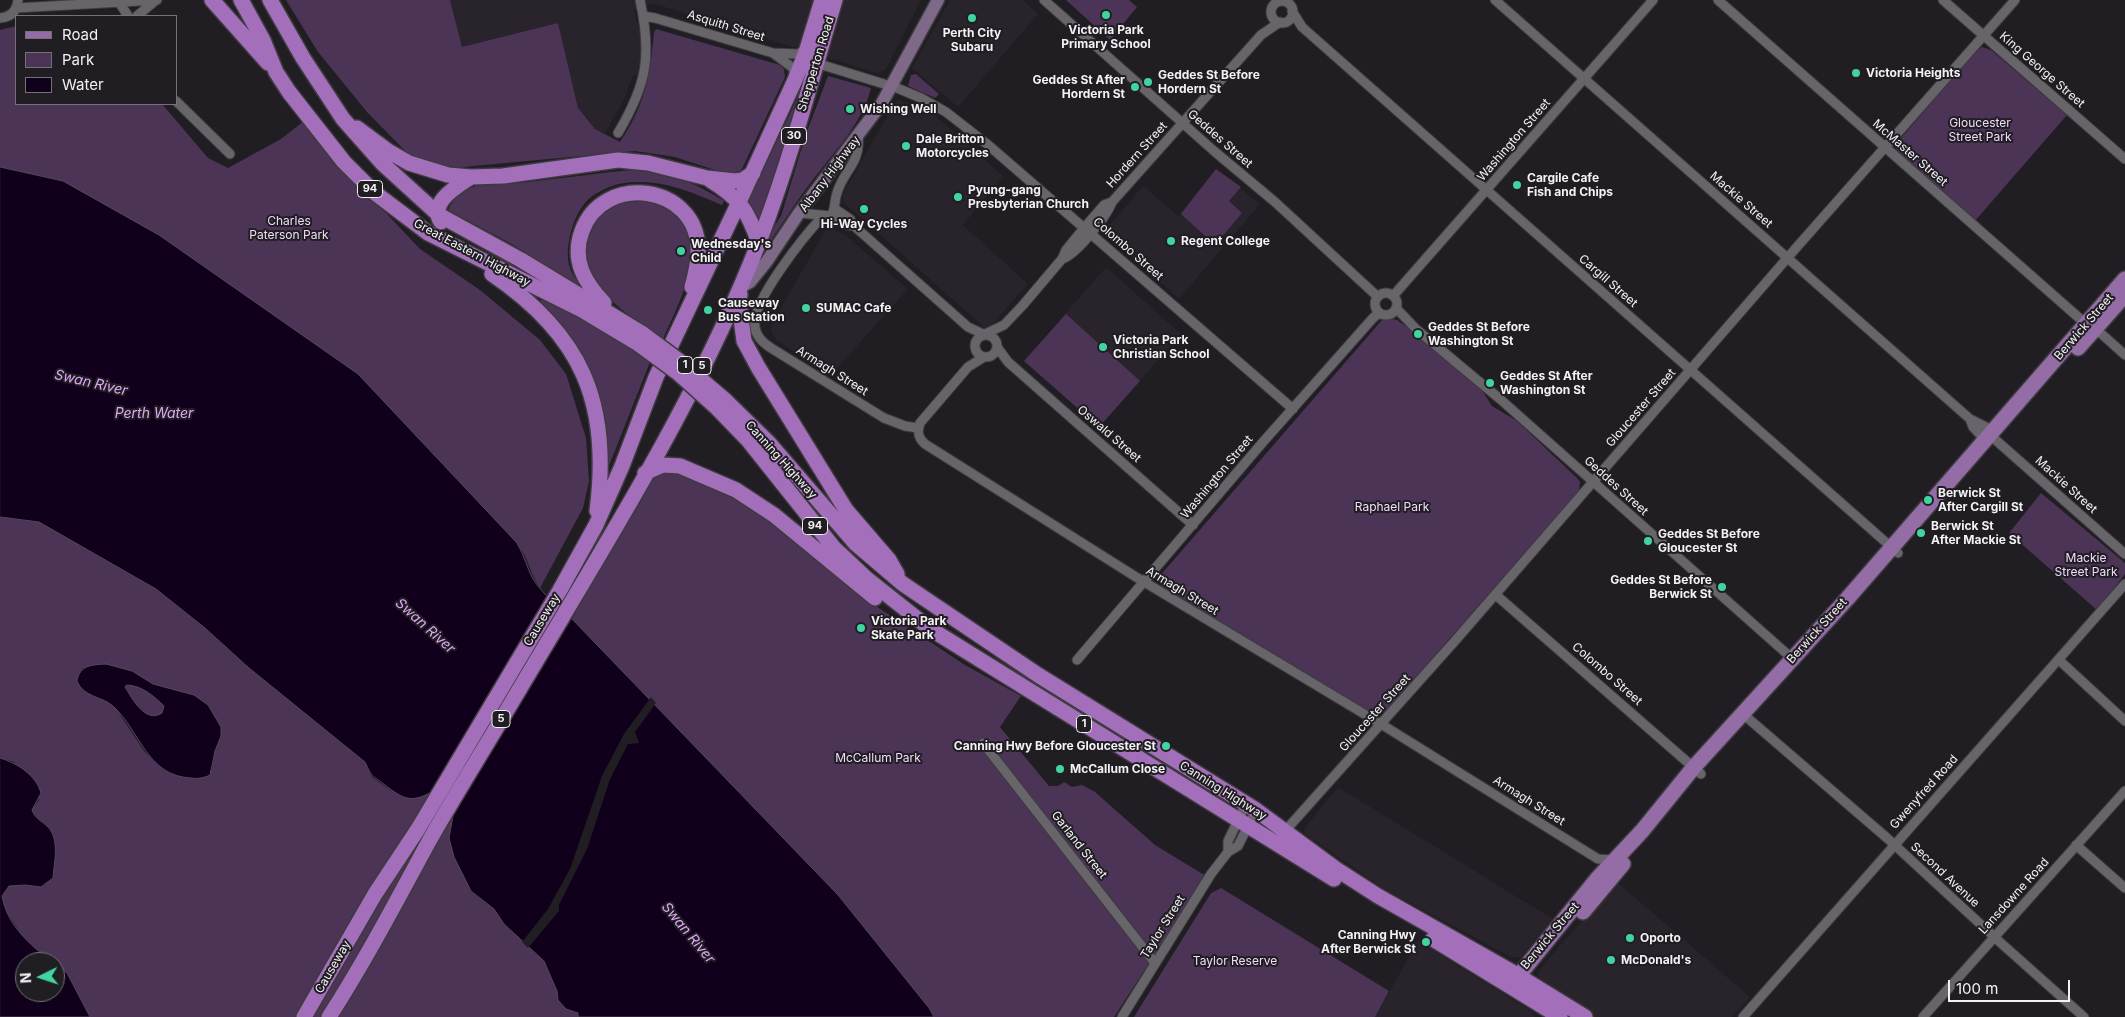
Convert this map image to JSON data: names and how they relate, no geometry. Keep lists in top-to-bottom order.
{
  "streets": {
    "highway": [
      "Shepperton Road",
      "30",
      "94",
      "Great Eastern Highway",
      "1",
      "5",
      "Canning Highway",
      "Causeway"
    ],
    "main road": ["Albany Highway", "Berwick Street"],
    "street": [
      "Asquith Street",
      "King George Street",
      "Geddes Street",
      "Washington Street",
      "McMaster Street",
      "Hordern Street",
      "Mackie Street",
      "Colombo Street",
      "Cargill Street",
      "Armagh Street",
      "Gloucester Street",
      "Oswald Street",
      "Gwenyfred Road",
      "Garland Street",
      "Second Avenue",
      "Lansdowne Road",
      "Taylor Street"
    ]
  },
  "crossings": [
    ["Asquith Street", "Shepperton Road"],
    ["Shepperton Road", "Causeway"],
    ["King George Street", "Gloucester Street"],
    ["Geddes Street", "Washington Street"],
    ["Geddes Street", "Hordern Street"],
    ["Geddes Street", "Berwick Street"],
    ["Geddes Street", "Gloucester Street"],
    ["Washington Street", "Mackie Street"],
    ["Washington Street", "Colombo Street"],
    ["Washington Street", "Cargill Street"],
    ["Washington Street", "Armagh Street"],
    ["Washington Street", "Oswald Street"],
    ["McMaster Street", "Berwick Street"],
    ["McMaster Street", "Gloucester Street"],
    ["Hordern Street", "Colombo Street"],
    ["Hordern Street", "Cargill Street"],
    ["Hordern Street", "Oswald Street"],
    ["Albany Highway", "Colombo Street"],
    ["Albany Highway", "Causeway"],
    ["Mackie Street", "Berwick Street"],
    ["Mackie Street", "Gloucester Street"],
    ["Colombo Street", "Berwick Street"],
    ["Colombo Street", "Gloucester Street"],
    ["Great Eastern Highway", "Canning Highway"],
    ["Cargill Street", "Berwick Street"],
    ["Cargill Street", "Gloucester Street"],
    ["Berwick Street", "Armagh Street"],
    ["Berwick Street", "Canning Highway"],
    ["Berwick Street", "Second Avenue"],
    ["Armagh Street", "Gloucester Street"],
    ["Gloucester Street", "Canning Highway"],
    ["Canning Highway", "Taylor Street"],
    ["Gwenyfred Road", "Second Avenue"],
    ["Garland Street", "Taylor Street"],
    ["Second Avenue", "Lansdowne Road"]
  ],
  "water": ["Swan River", "Perth Water"],
  "parks": [
    "Gloucester Street Park",
    "Charles Paterson Park",
    "Raphael Park",
    "Mackie Street Park",
    "McCallum Park",
    "Taylor Reserve"
  ],
  "places": [
    "Victoria Park Primary School",
    "Perth City Subaru",
    "Victoria Heights",
    "Geddes St Before Hordern St",
    "Geddes St After Hordern St",
    "Wishing Well",
    "Dale Britton Motorcycles",
    "Cargile Cafe Fish and Chips",
    "Pyung-gang Presbyterian Church",
    "Hi-Way Cycles",
    "Regent College",
    "Wednesday's Child",
    "SUMAC Cafe",
    "Causeway Bus Station",
    "Geddes St Before Washington St",
    "Victoria Park Christian School",
    "Geddes St After Washington St",
    "Berwick St After Cargill St",
    "Berwick St After Mackie St",
    "Geddes St Before Gloucester St",
    "Geddes St Before Berwick St",
    "Victoria Park Skate Park",
    "Canning Hwy Before Gloucester St",
    "McCallum Close",
    "Oporto",
    "Canning Hwy After Berwick St",
    "McDonald's"
  ],
  "legend": ["Road", "Park", "Water"],
  "scale_bar": "100 m",
  "north": "left"
}
